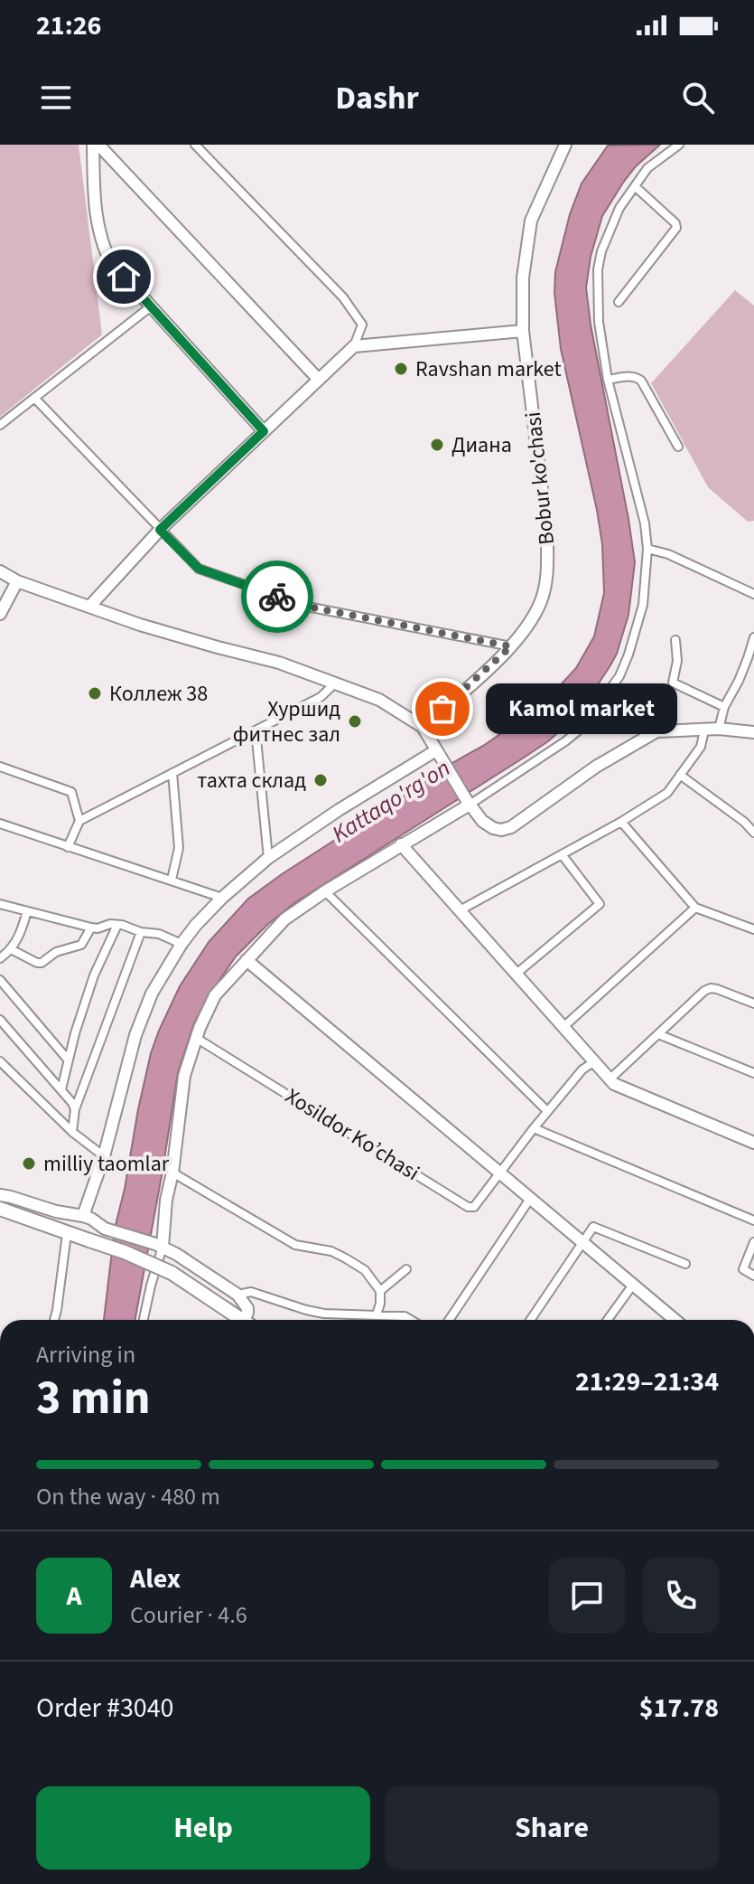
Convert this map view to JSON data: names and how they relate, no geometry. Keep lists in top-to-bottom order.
{
  "streets": {
    "street": ["Bobur ko'chasi", "Xosildor Ko’chasi"]
  },
  "water": ["Kattaqo'rg'on"],
  "places": [
    "Ravshan market",
    "Диана",
    "Коллеж 38",
    "Kamol market",
    "Хуршид фитнес зал",
    "тахта склад",
    "milliy taomlar"
  ],
  "page": {
    "status": "21:26",
    "header": "Dashr",
    "bubble": "Kamol market",
    "heading": ["3 min", "Arriving in", "21:29–21:34"],
    "panel": [
      "Alex",
      "Courier · 4.6",
      "Order #3040",
      "$17.78"
    ],
    "bar": "On the way · 480 m",
    "round": "A",
    "buttons": ["Help", "Share"]
  }
}
